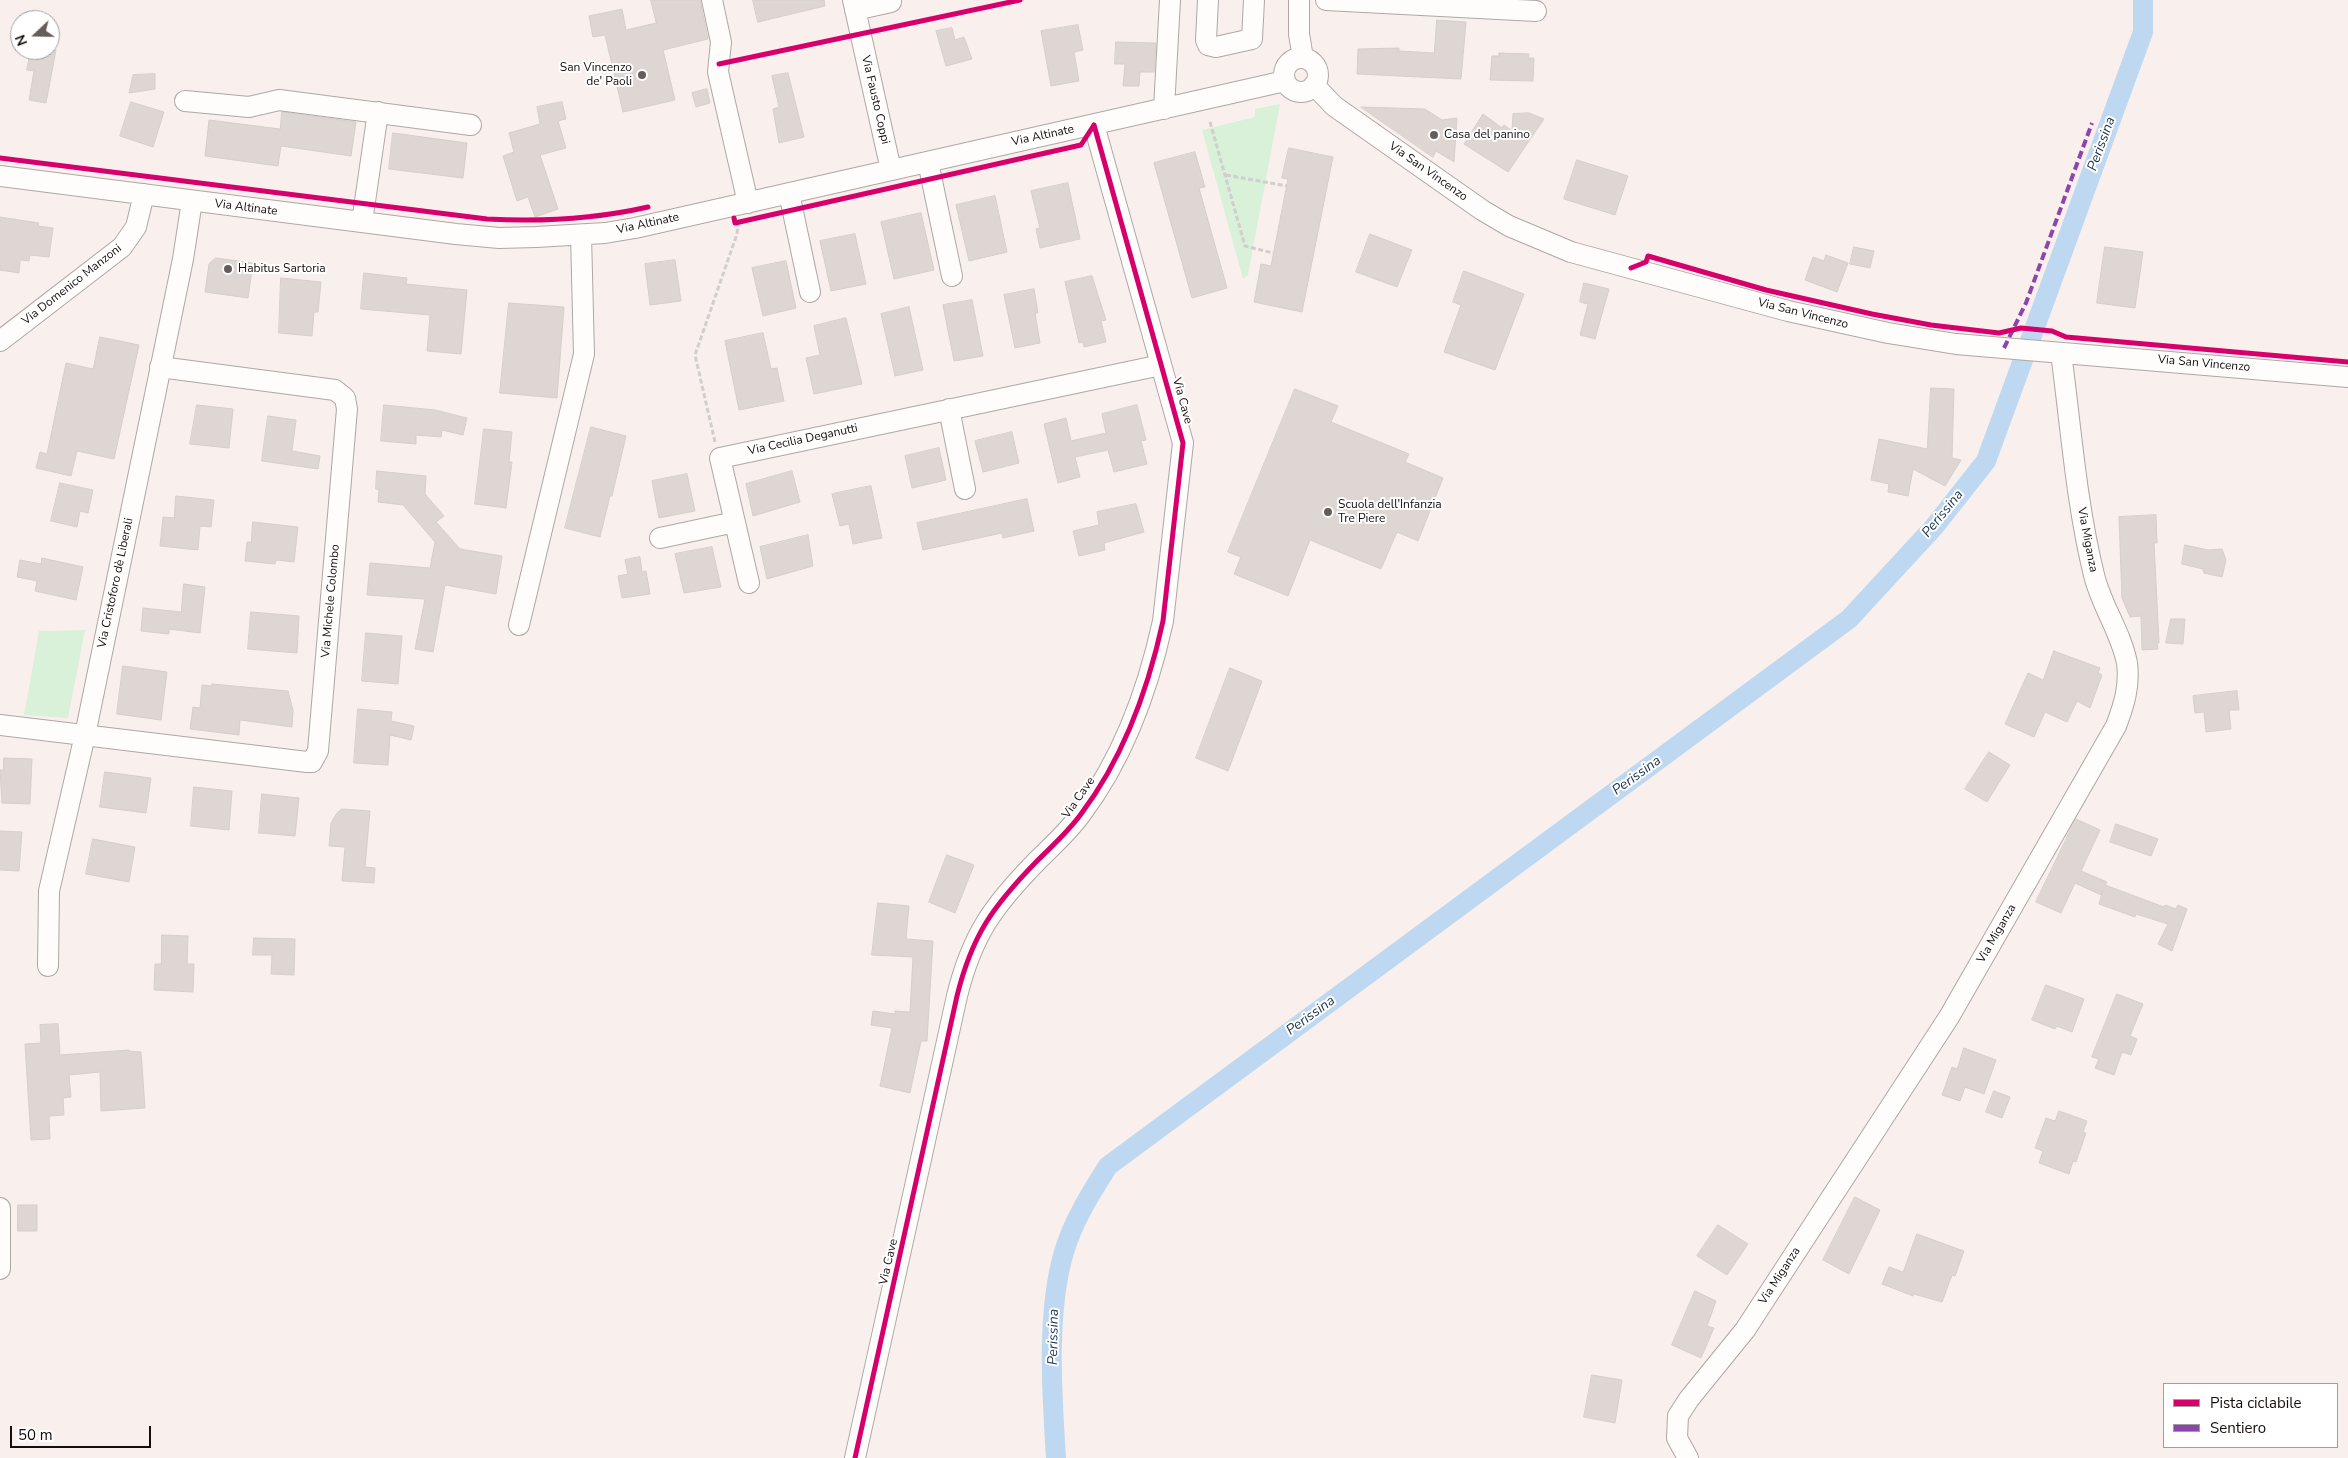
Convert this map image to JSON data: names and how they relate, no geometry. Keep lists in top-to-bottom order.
{
  "streets": {
    "street": [
      "Via Fausto Coppi",
      "Via Altinate",
      "Via San Vincenzo",
      "Via Domenico Manzoni",
      "Via Cave",
      "Via Cecilia Deganutti",
      "Via Miganza",
      "Via Cristoforo dè Liberali",
      "Via Michele Colombo"
    ]
  },
  "crossings": [
    ["Via Fausto Coppi", "Via Altinate"],
    ["Via Altinate", "Via San Vincenzo"],
    ["Via Altinate", "Via Domenico Manzoni"],
    ["Via Altinate", "Via Cave"],
    ["Via Altinate", "Via Cristoforo dè Liberali"],
    ["Via San Vincenzo", "Via Miganza"],
    ["Via Cave", "Via Cecilia Deganutti"],
    ["Via Cristoforo dè Liberali", "Via Michele Colombo"]
  ],
  "water": ["Perissina"],
  "places": [
    "San Vincenzo de' Paoli",
    "Casa del panino",
    "Habitus Sartoria",
    "Scuola dell'Infanzia Tre Piere"
  ],
  "legend": ["Pista ciclabile", "Sentiero"],
  "scale_bar": "50 m",
  "north": "left"
}
